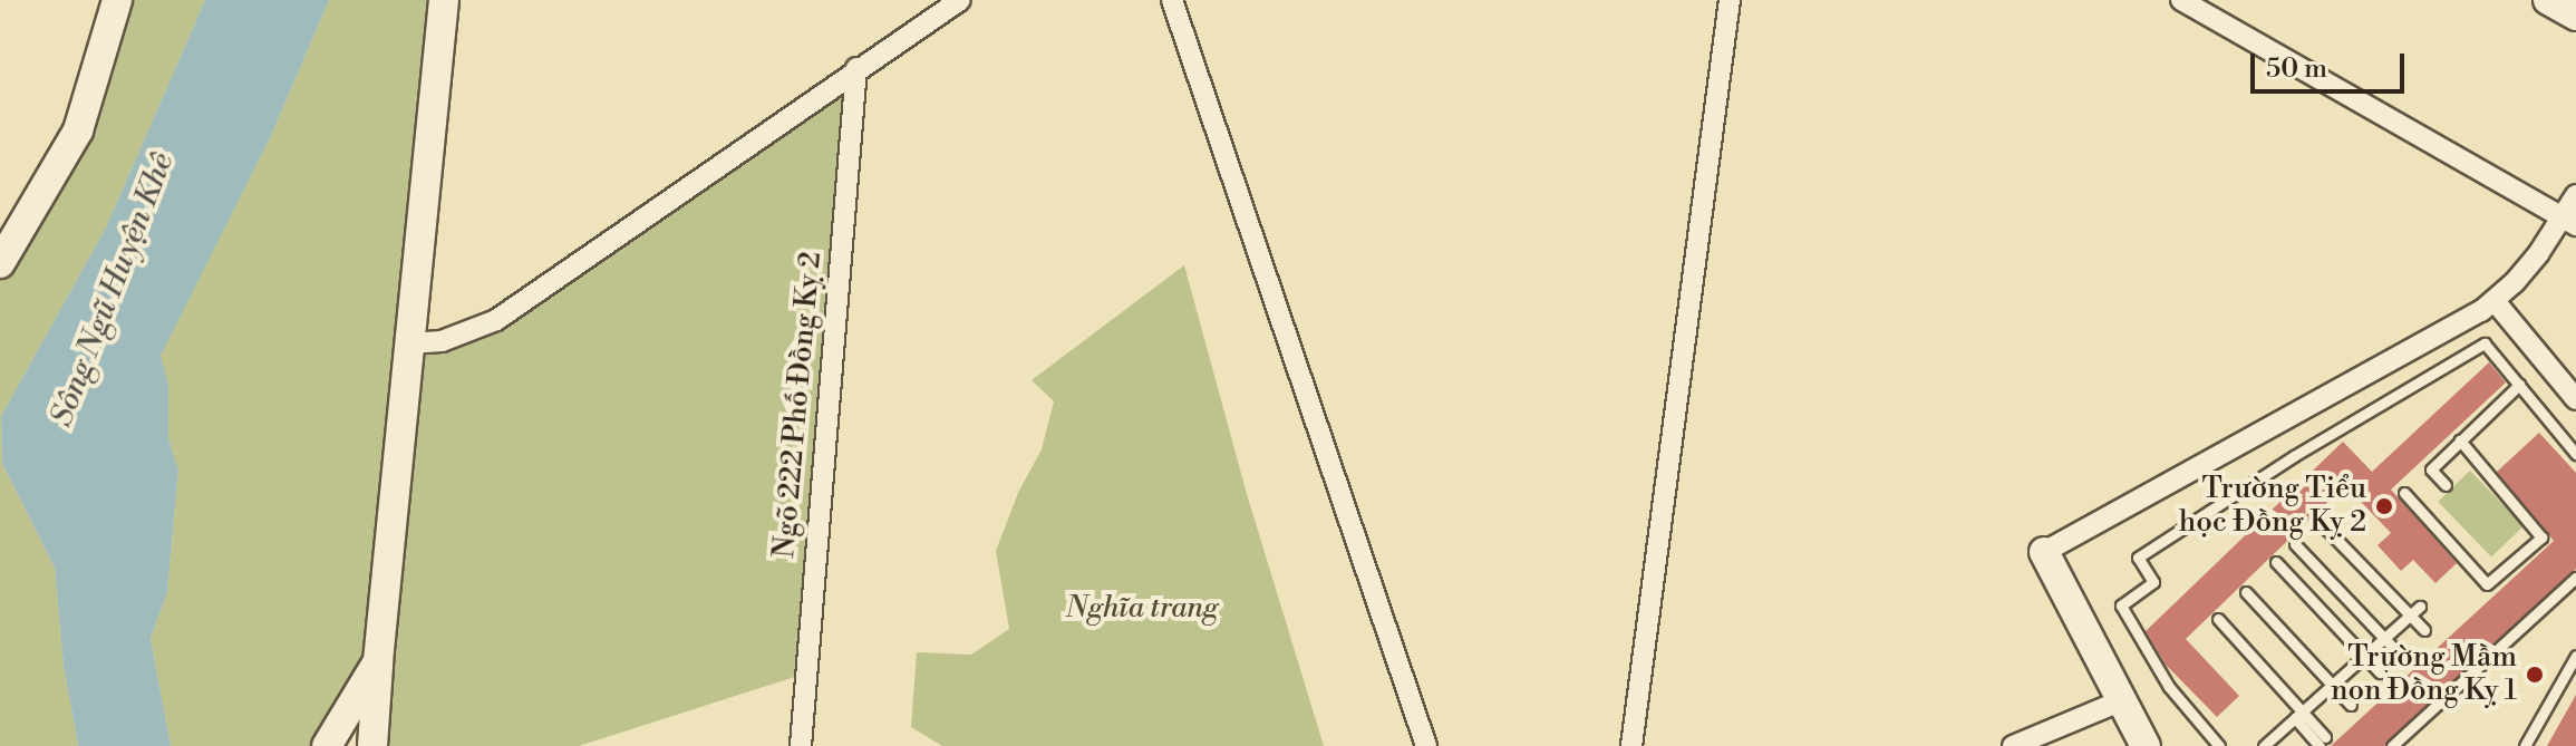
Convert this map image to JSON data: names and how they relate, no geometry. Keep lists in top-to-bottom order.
{
  "streets": {
    "street": ["Ngõ 222 Phố Đồng Kỵ 2"]
  },
  "water": ["Sông Ngũ Huyện Khê"],
  "parks": ["Nghĩa trang"],
  "places": ["Trường Tiểu học Đồng Kỵ 2", "Trường Mầm non Đồng Kỵ 1"],
  "scale_bar": "50 m"
}
